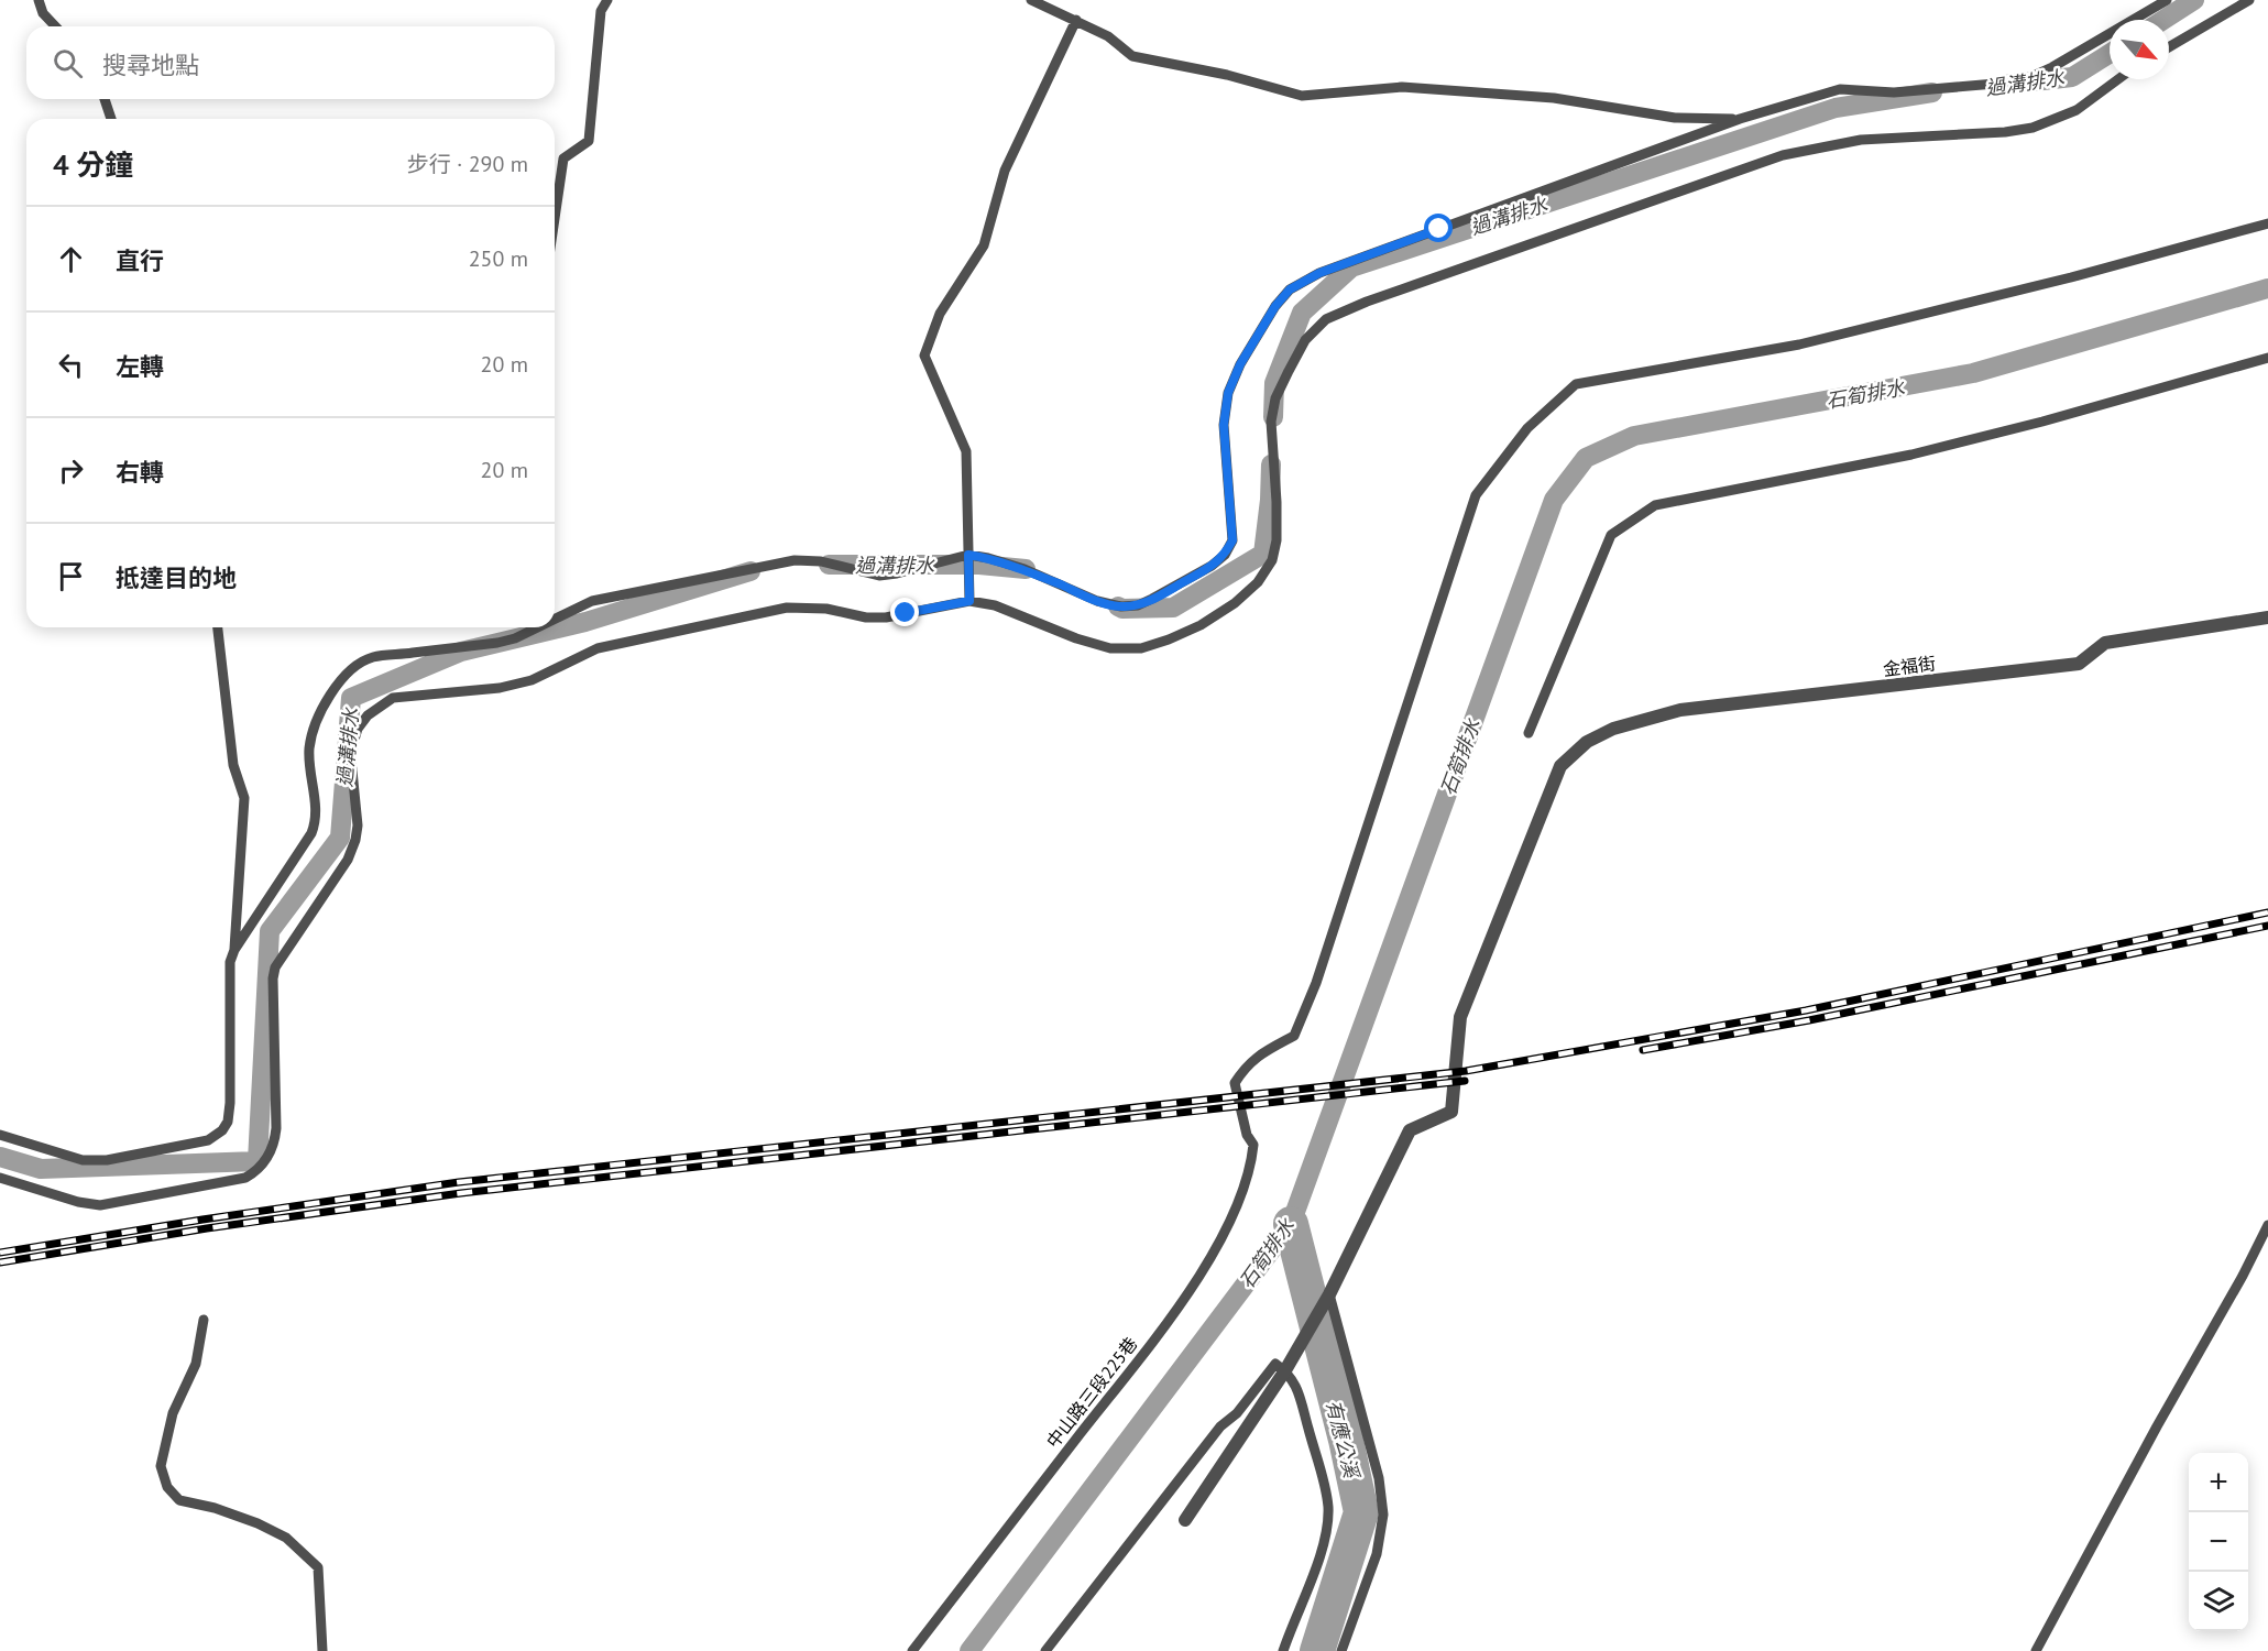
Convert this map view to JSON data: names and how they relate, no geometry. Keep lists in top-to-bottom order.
{
  "streets": {
    "street": ["金福街"],
    "lane": ["中山路三段225巷"]
  },
  "water": ["過溝排水", "石筍排水", "有應公溪"],
  "north": "bottom right",
  "page": {
    "search": "搜尋地點",
    "heading": ["4 分鐘", "步行 · 290 m"],
    "list": [
      ["直行", "250 m"],
      ["左轉", "20 m"],
      ["右轉", "20 m"],
      "抵達目的地"
    ],
    "map_buttons": ["+", "−"]
  }
}
